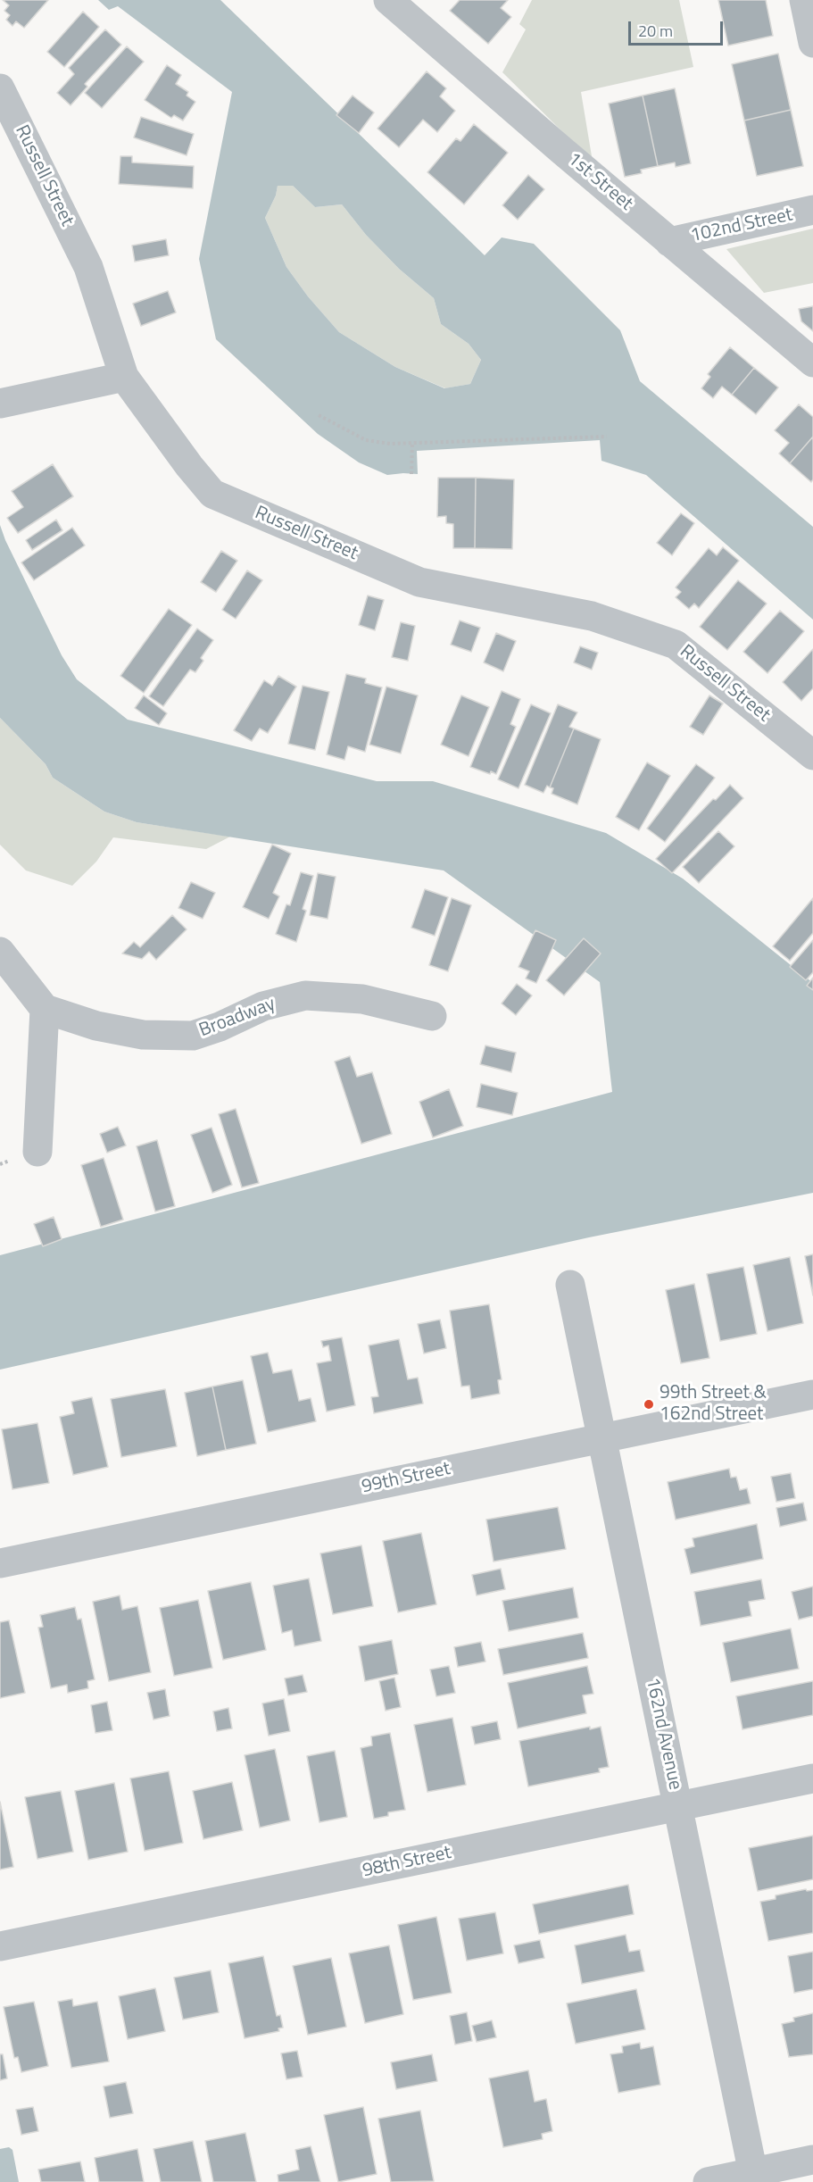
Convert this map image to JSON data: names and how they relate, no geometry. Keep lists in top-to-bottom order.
{
  "streets": {
    "street": [
      "Russell Street",
      "1st Street",
      "102nd Street",
      "Broadway",
      "99th Street",
      "162nd Avenue",
      "98th Street"
    ]
  },
  "crossings": [
    ["1st Street", "102nd Street"],
    ["99th Street", "162nd Avenue"],
    ["162nd Avenue", "98th Street"]
  ],
  "places": ["99th Street & 162nd Street"],
  "scale_bar": "20 m"
}
